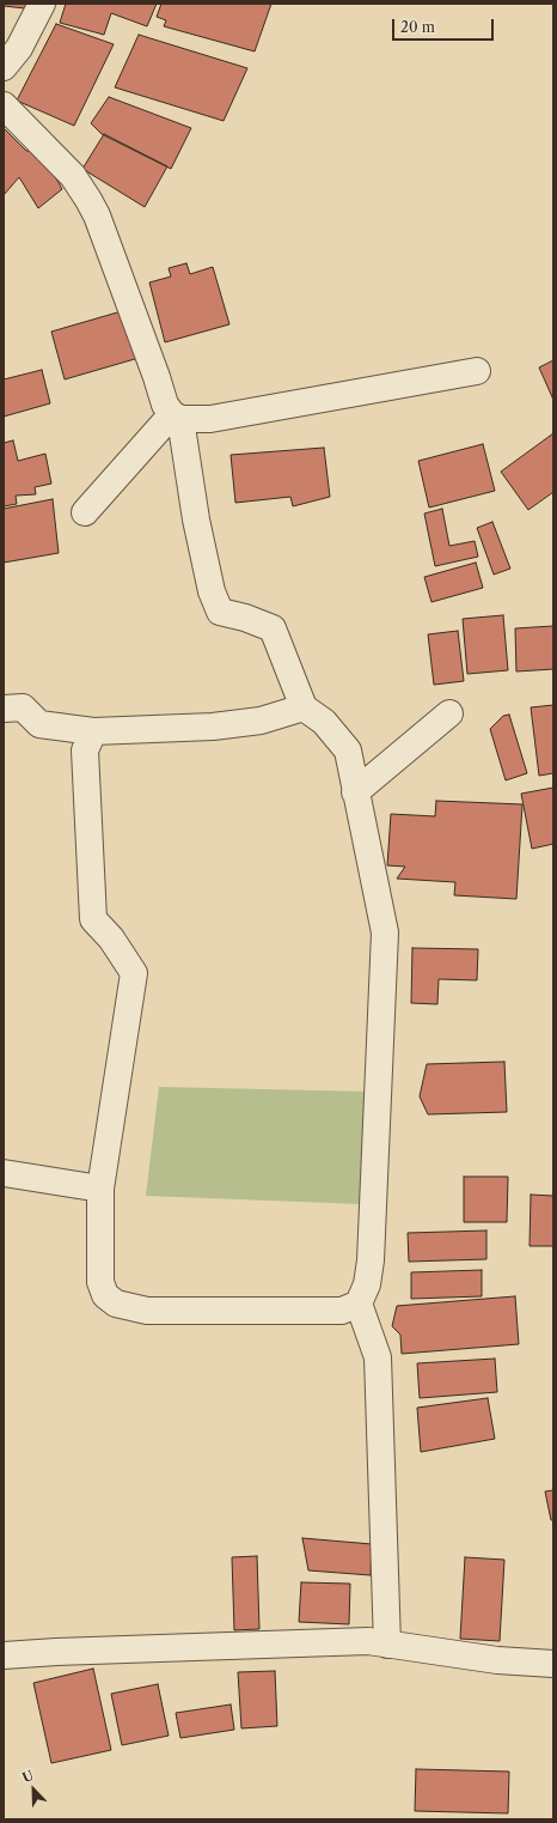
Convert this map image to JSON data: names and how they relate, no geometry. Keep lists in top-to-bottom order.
{
  "scale_bar": "20 m",
  "north": "top left"
}
